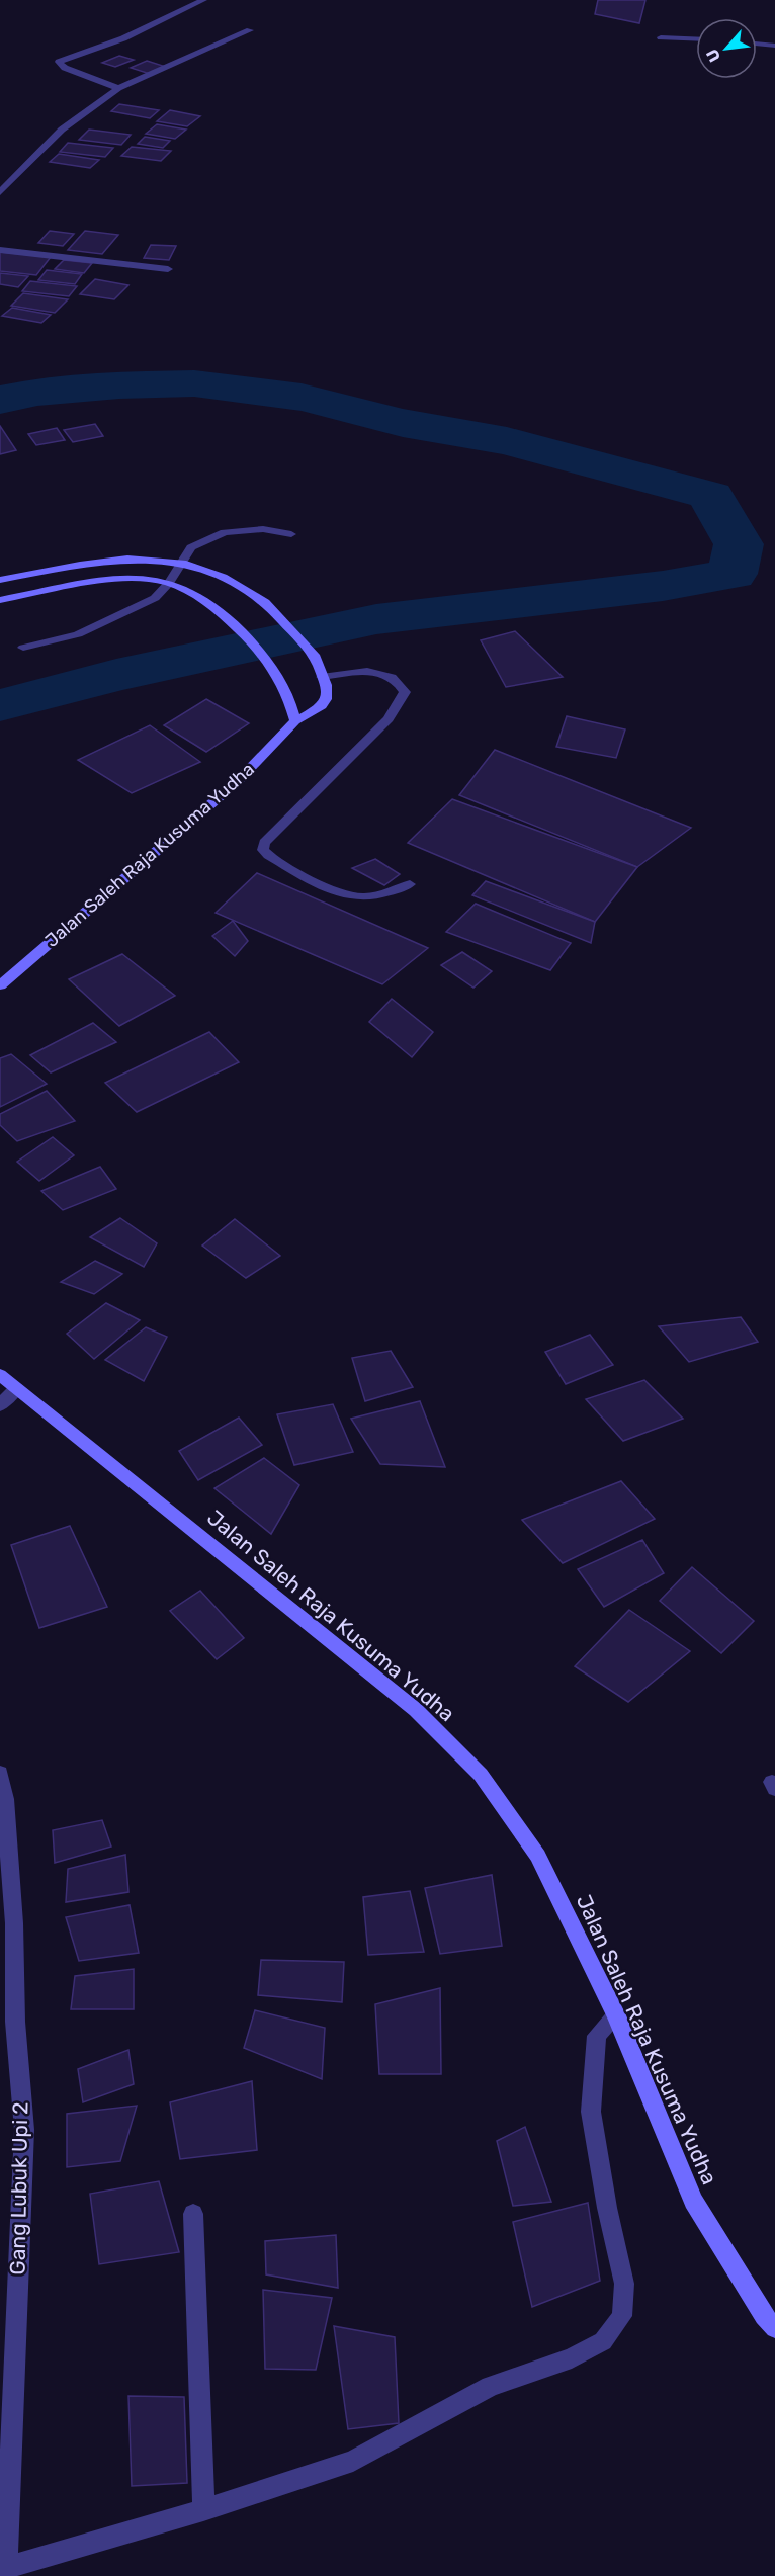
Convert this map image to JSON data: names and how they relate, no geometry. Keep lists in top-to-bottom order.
{
  "streets": {
    "street": ["Jalan Saleh Raja Kusuma Yudha", "Gang Lubuk Upi 2"]
  },
  "north": "bottom left"
}
